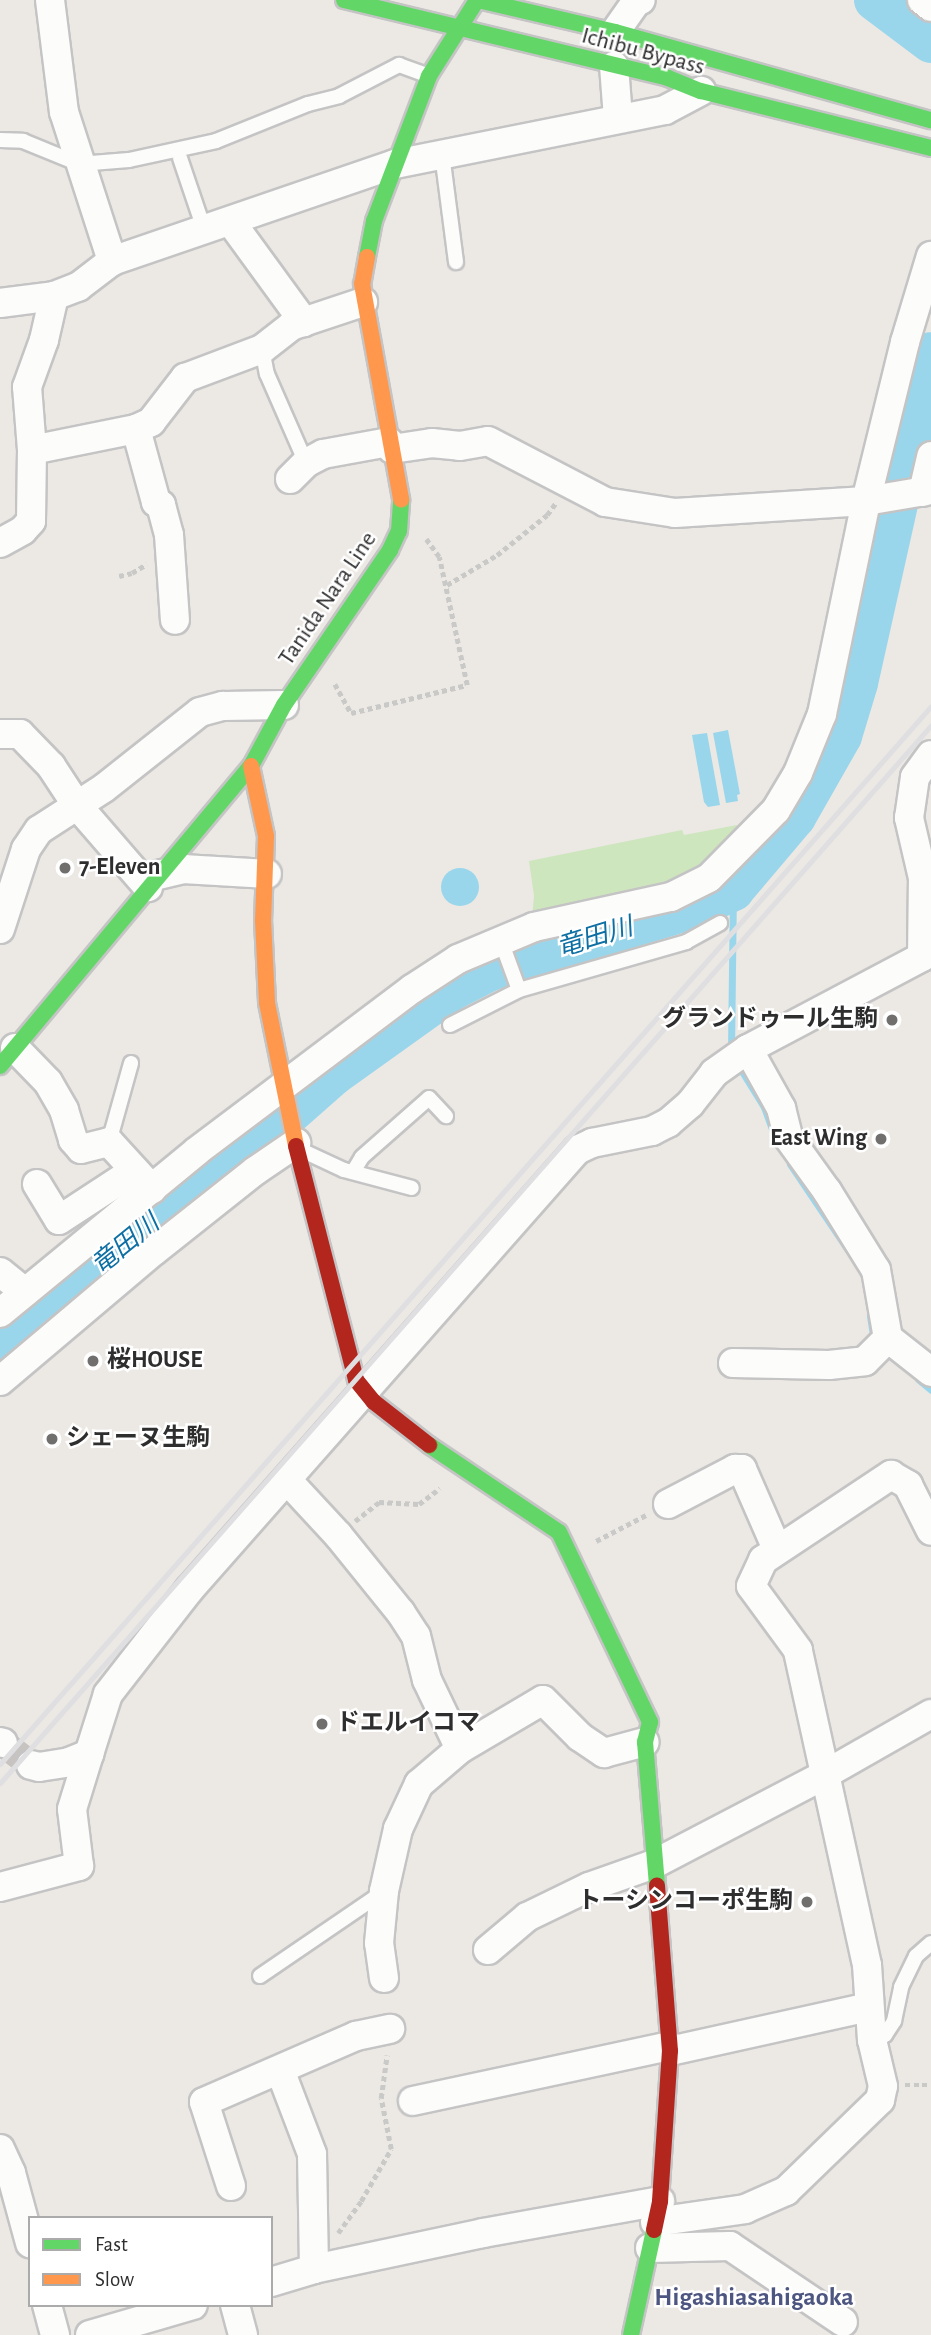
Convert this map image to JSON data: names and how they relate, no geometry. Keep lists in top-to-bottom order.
{
  "streets": {
    "main road": ["Ichibu Bypass", "Tanida Nara Line"]
  },
  "crossings": [
    ["Ichibu Bypass", "Tanida Nara Line"]
  ],
  "districts": ["Higashiasahigaoka"],
  "water": ["竜田川"],
  "places": [
    "7-Eleven",
    "グランドゥール生駒",
    "East Wing",
    "桜HOUSE",
    "シェーヌ生駒",
    "ドエルイコマ",
    "トーシンコーポ生駒"
  ],
  "legend": ["Fast", "Slow"]
}
